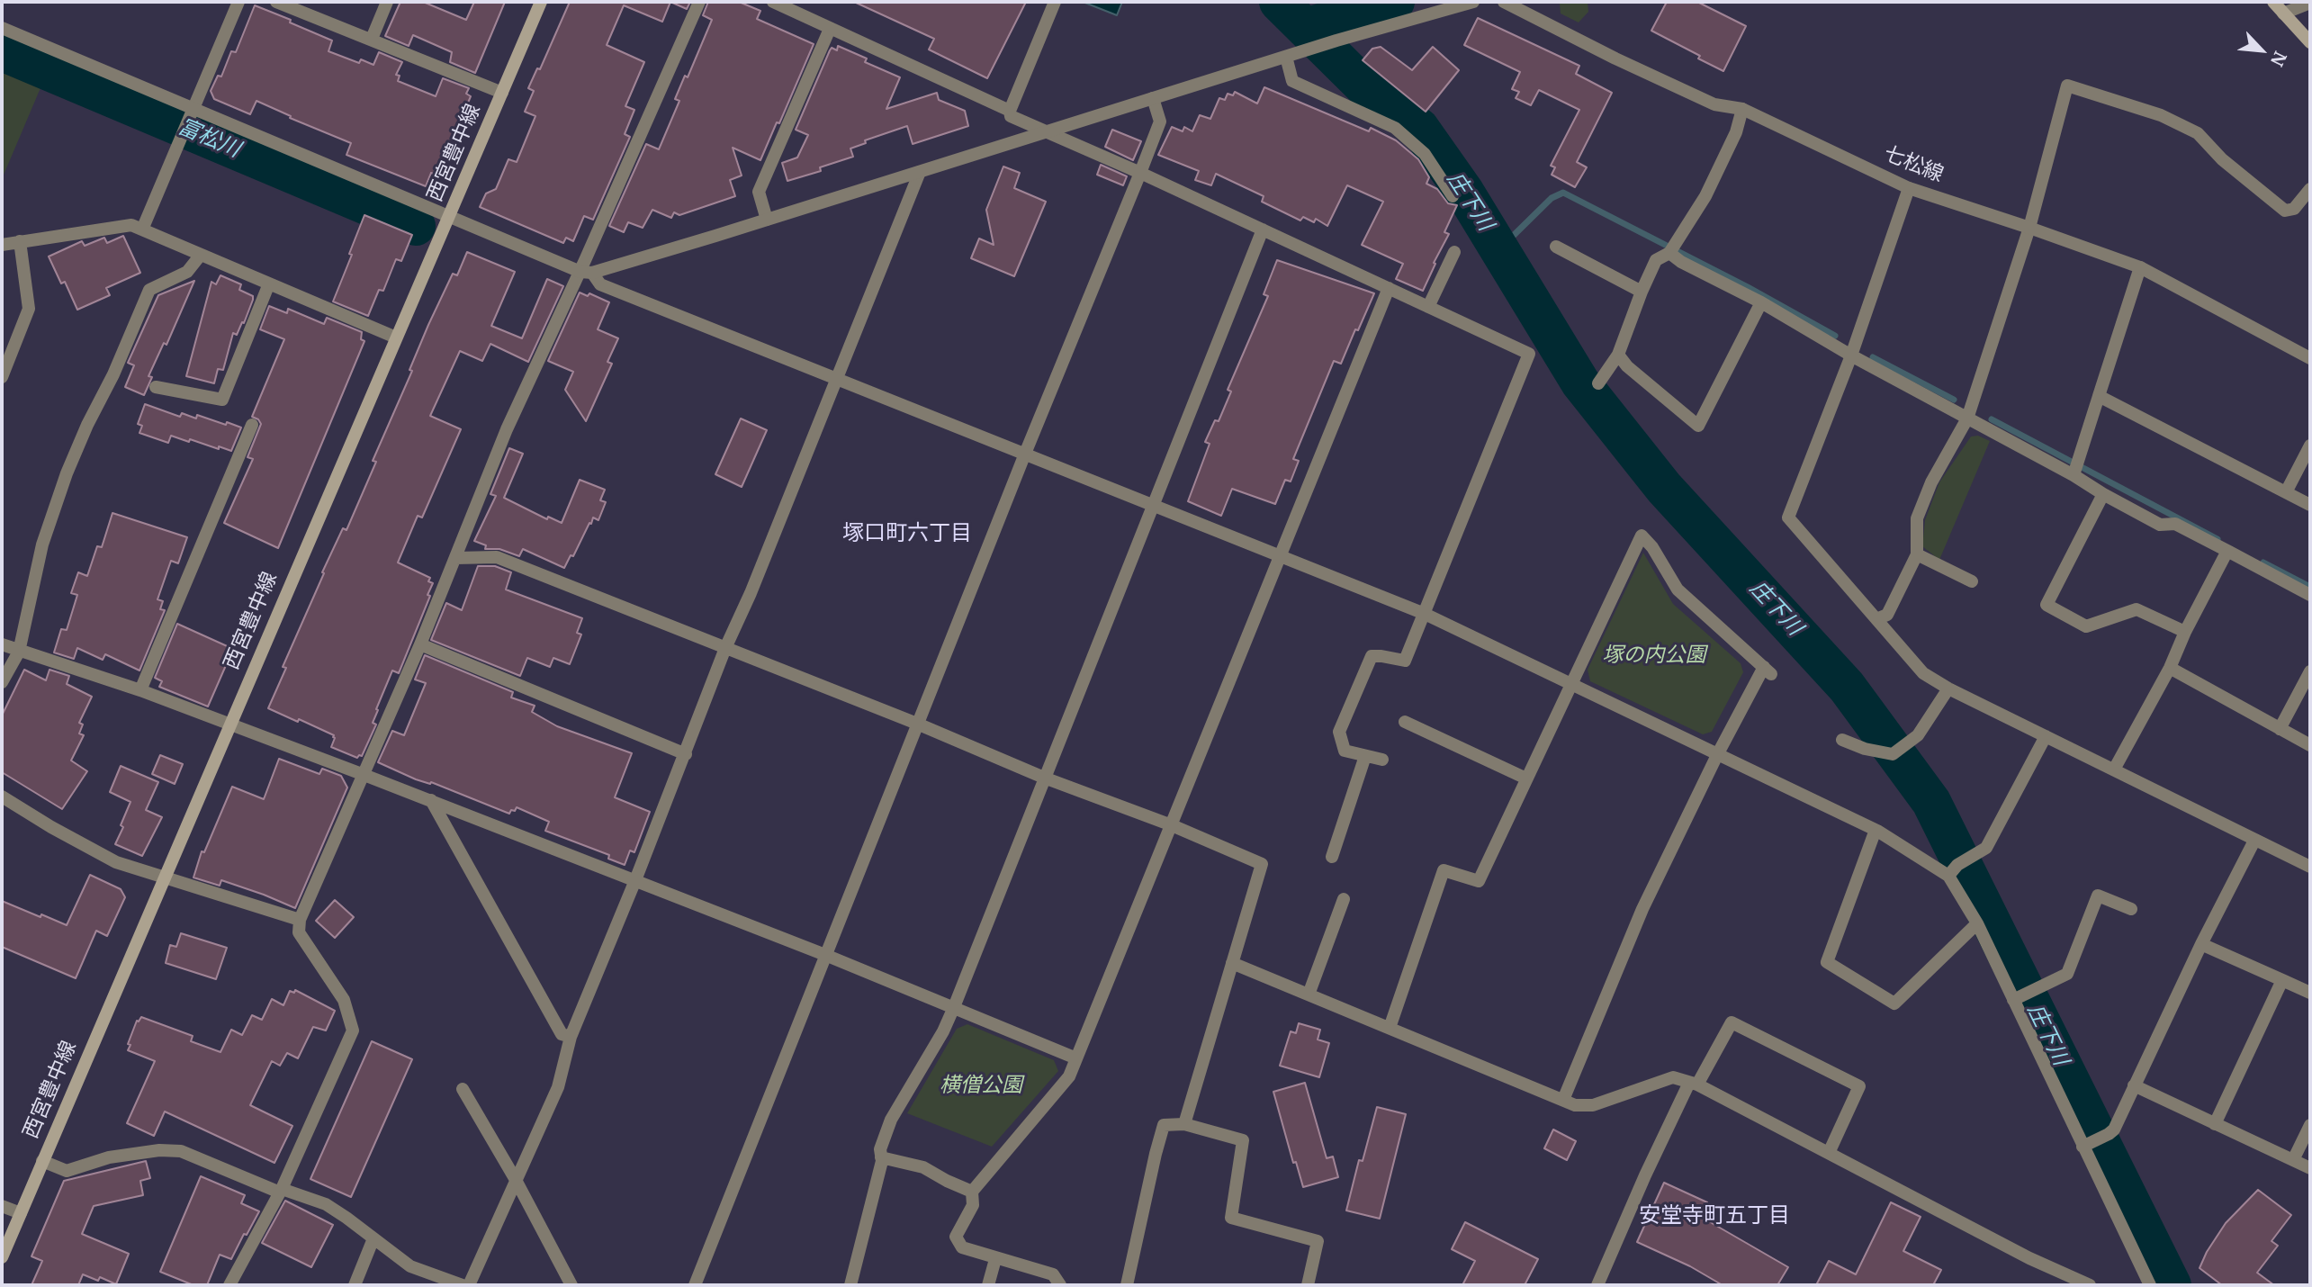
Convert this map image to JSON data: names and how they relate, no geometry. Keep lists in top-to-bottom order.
{
  "streets": {
    "main road": ["西宮豊中線"],
    "street": ["七松線"]
  },
  "districts": ["塚口町六丁目", "安堂寺町五丁目"],
  "water": ["富松川", "庄下川"],
  "parks": ["塚の内公園", "横僧公園"],
  "north": "bottom right"
}
